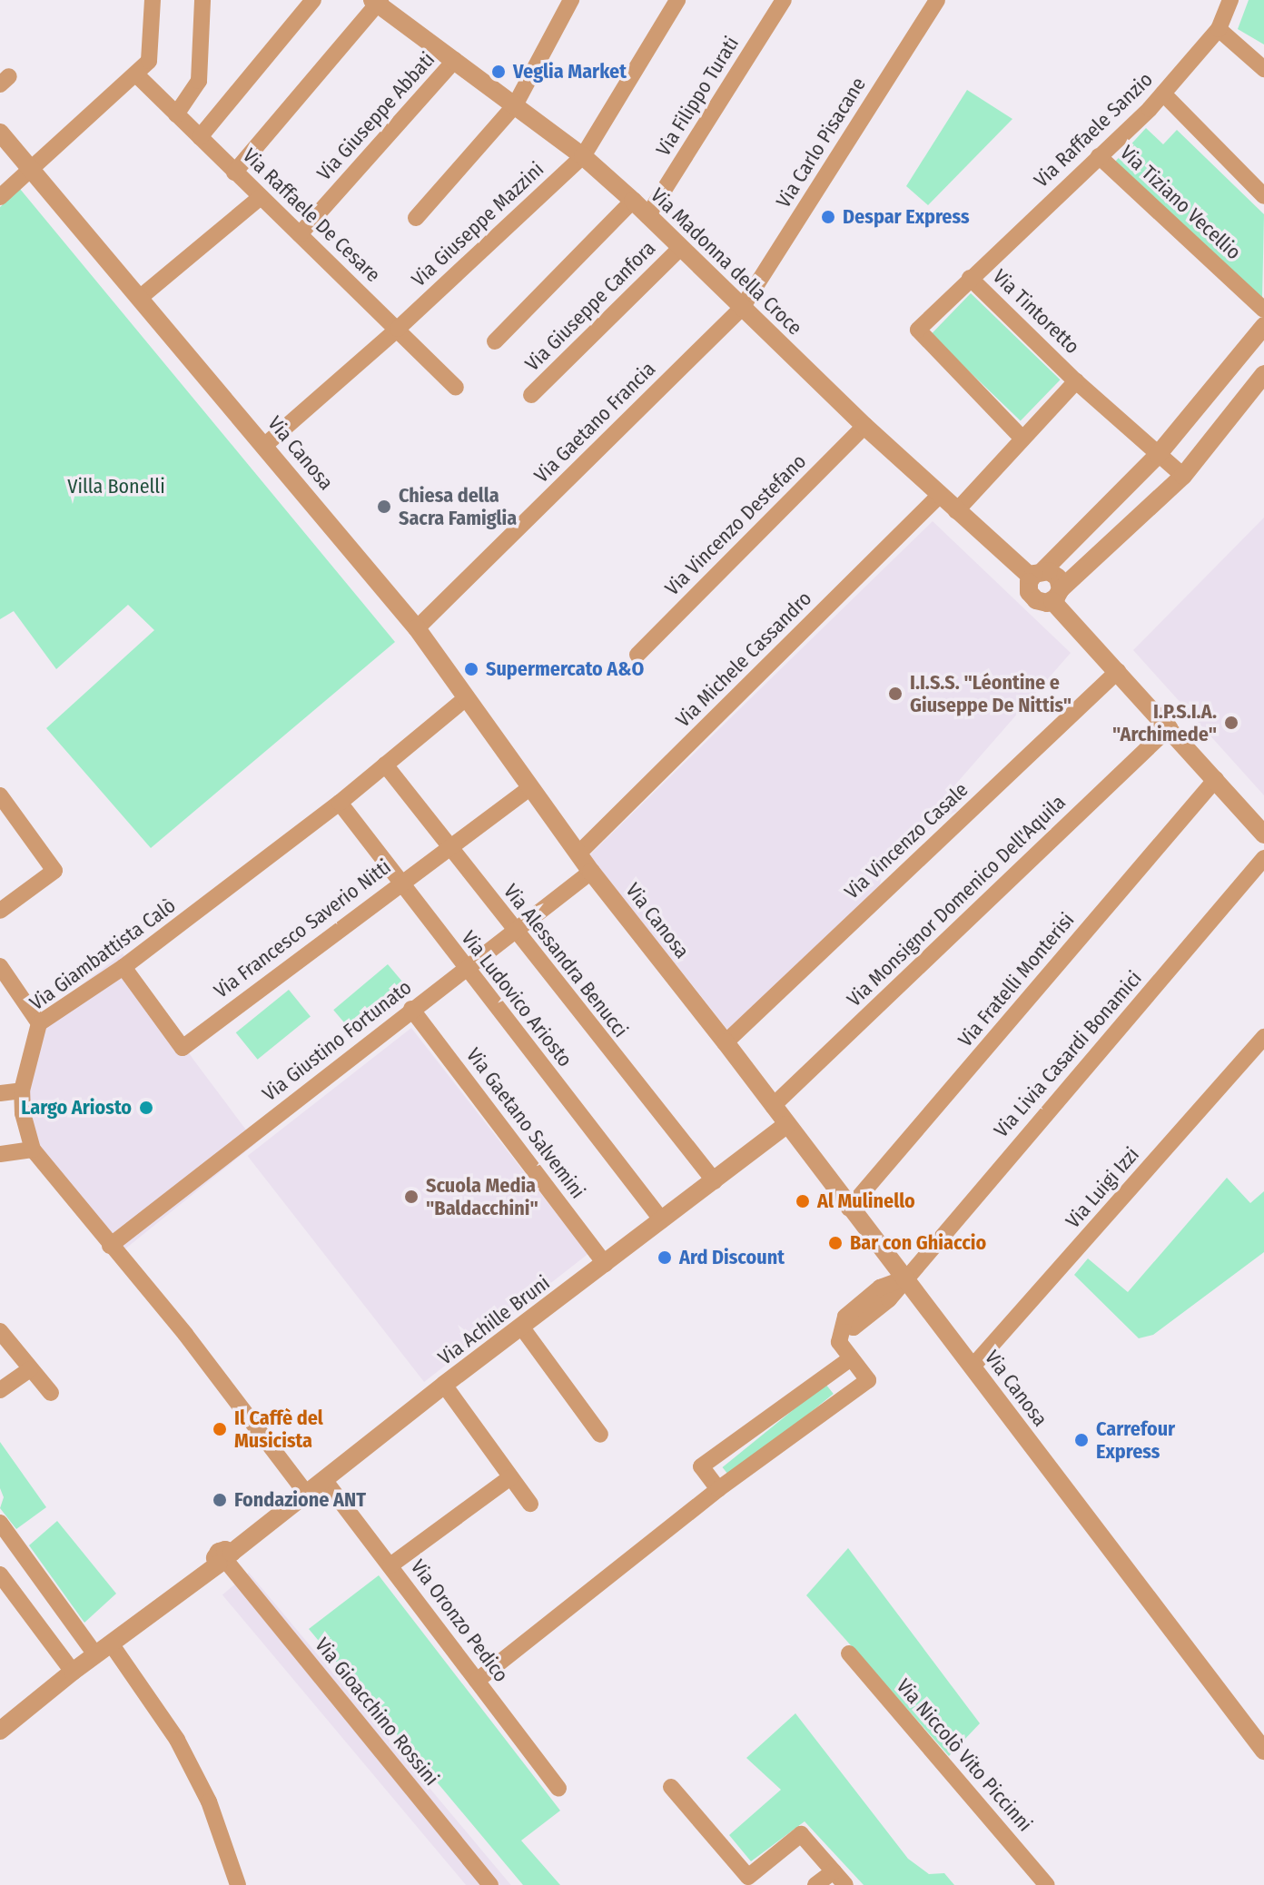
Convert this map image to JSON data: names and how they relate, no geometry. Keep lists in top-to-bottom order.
{
  "streets": {
    "street": [
      "Via Filippo Turati",
      "Via Giuseppe Abbati",
      "Via Raffaele Sanzio",
      "Via Carlo Pisacane",
      "Via Tiziano Vecellio",
      "Via Raffaele De Cesare",
      "Via Giuseppe Mazzini",
      "Via Madonna della Croce",
      "Via Giuseppe Canfora",
      "Via Tintoretto",
      "Via Gaetano Francia",
      "Via Canosa",
      "Via Vincenzo Destefano",
      "Via Michele Cassandro",
      "Via Vincenzo Casale",
      "Via Monsignor Domenico Dell'Aquila",
      "Via Francesco Saverio Nitti",
      "Via Giambattista Calò",
      "Via Alessandra Benucci",
      "Via Fratelli Monterisi",
      "Via Ludovico Ariosto",
      "Via Giustino Fortunato",
      "Via Livia Casardi Bonamici",
      "Via Gaetano Salvemini",
      "Via Luigi Izzi",
      "Via Achille Bruni",
      "Via Oronzo Pedico",
      "Via Gioacchino Rossini",
      "Via Niccolò Vito Piccinni"
    ]
  },
  "crossings": [
    ["Via Filippo Turati", "Via Madonna della Croce"],
    ["Via Giuseppe Abbati", "Via Raffaele De Cesare"],
    ["Via Giuseppe Abbati", "Via Madonna della Croce"],
    ["Via Raffaele Sanzio", "Via Tiziano Vecellio"],
    ["Via Raffaele Sanzio", "Via Tintoretto"],
    ["Via Carlo Pisacane", "Via Madonna della Croce"],
    ["Via Carlo Pisacane", "Via Gaetano Francia"],
    ["Via Raffaele De Cesare", "Via Giuseppe Mazzini"],
    ["Via Giuseppe Mazzini", "Via Madonna della Croce"],
    ["Via Giuseppe Mazzini", "Via Canosa"],
    ["Via Madonna della Croce", "Via Giuseppe Canfora"],
    ["Via Madonna della Croce", "Via Tintoretto"],
    ["Via Madonna della Croce", "Via Gaetano Francia"],
    ["Via Madonna della Croce", "Via Vincenzo Destefano"],
    ["Via Madonna della Croce", "Via Michele Cassandro"],
    ["Via Madonna della Croce", "Via Vincenzo Casale"],
    ["Via Madonna della Croce", "Via Monsignor Domenico Dell'Aquila"],
    ["Via Madonna della Croce", "Via Fratelli Monterisi"],
    ["Via Gaetano Francia", "Via Canosa"],
    ["Via Canosa", "Via Michele Cassandro"],
    ["Via Canosa", "Via Vincenzo Casale"],
    ["Via Canosa", "Via Monsignor Domenico Dell'Aquila"],
    ["Via Canosa", "Via Francesco Saverio Nitti"],
    ["Via Canosa", "Via Giambattista Calò"],
    ["Via Canosa", "Via Fratelli Monterisi"],
    ["Via Canosa", "Via Giustino Fortunato"],
    ["Via Canosa", "Via Livia Casardi Bonamici"],
    ["Via Canosa", "Via Luigi Izzi"],
    ["Via Canosa", "Via Achille Bruni"],
    ["Via Francesco Saverio Nitti", "Via Giambattista Calò"],
    ["Via Francesco Saverio Nitti", "Via Alessandra Benucci"],
    ["Via Francesco Saverio Nitti", "Via Ludovico Ariosto"],
    ["Via Giambattista Calò", "Via Alessandra Benucci"],
    ["Via Giambattista Calò", "Via Ludovico Ariosto"],
    ["Via Giambattista Calò", "Via Giustino Fortunato"],
    ["Via Giambattista Calò", "Via Achille Bruni"],
    ["Via Alessandra Benucci", "Via Giustino Fortunato"],
    ["Via Alessandra Benucci", "Via Achille Bruni"],
    ["Via Ludovico Ariosto", "Via Giustino Fortunato"],
    ["Via Ludovico Ariosto", "Via Achille Bruni"],
    ["Via Giustino Fortunato", "Via Gaetano Salvemini"],
    ["Via Gaetano Salvemini", "Via Achille Bruni"],
    ["Via Achille Bruni", "Via Oronzo Pedico"],
    ["Via Achille Bruni", "Via Gioacchino Rossini"]
  ],
  "parks": ["Villa Bonelli"],
  "places": [
    "Veglia Market",
    "Despar Express",
    "Chiesa della Sacra Famiglia",
    "Supermercato A&O",
    "I.I.S.S. \"Léontine e Giuseppe De Nittis\"",
    "I.P.S.I.A. \"Archimede\"",
    "Largo Ariosto",
    "Scuola Media \"Baldacchini\"",
    "Al Mulinello",
    "Bar con Ghiaccio",
    "Ard Discount",
    "Il Caffè del Musicista",
    "Carrefour Express",
    "Fondazione ANT"
  ]
}
